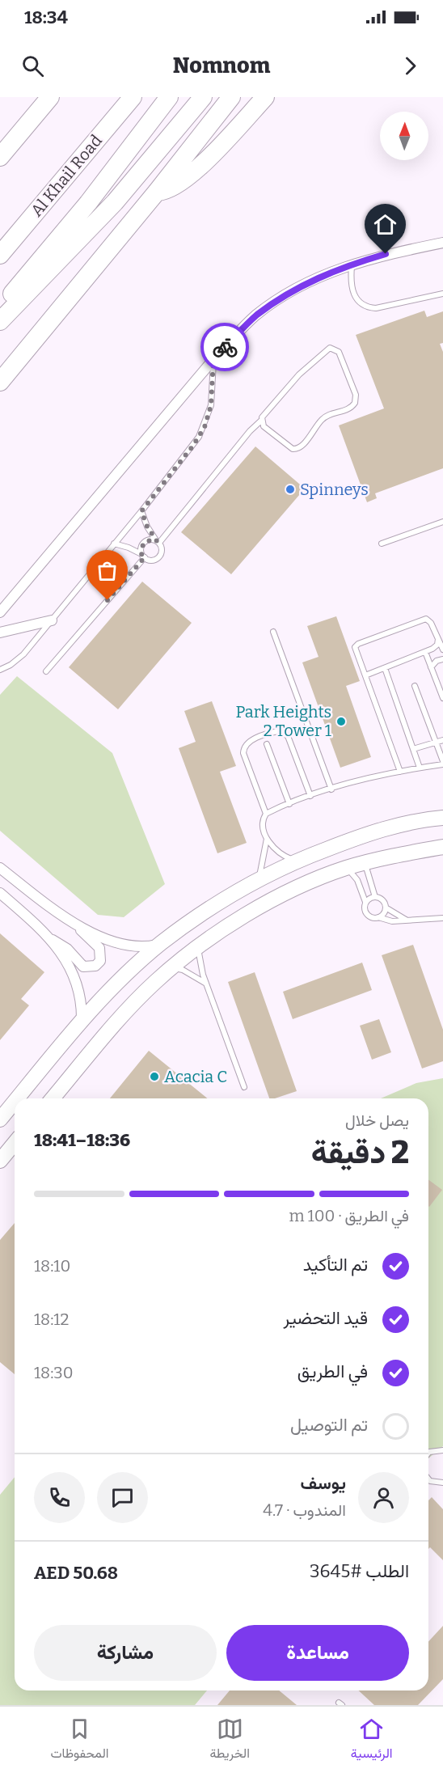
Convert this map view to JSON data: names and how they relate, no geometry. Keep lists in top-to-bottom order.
{
  "streets": {
    "highway": ["Al Khail Road"]
  },
  "places": ["Spinneys", "Park Heights 2 Tower 1", "Acacia C"],
  "north": "top",
  "page": {
    "status": "18:34",
    "header": "Nomnom",
    "heading": ["2 دقيقة", "يصل خلال", "18:36–18:41"],
    "panel": [
      "يوسف",
      "المندوب · 4.7",
      "الطلب #3645",
      "AED 50.68"
    ],
    "bar": "في الطريق · 100 m",
    "list": [
      ["تم التأكيد", "18:10"],
      ["قيد التحضير", "18:12"],
      ["في الطريق", "18:30"],
      "تم التوصيل"
    ],
    "buttons": ["مساعدة", "مشاركة"],
    "tabs": ["الرئيسية", "الخريطة", "المحفوظات"]
  }
}
